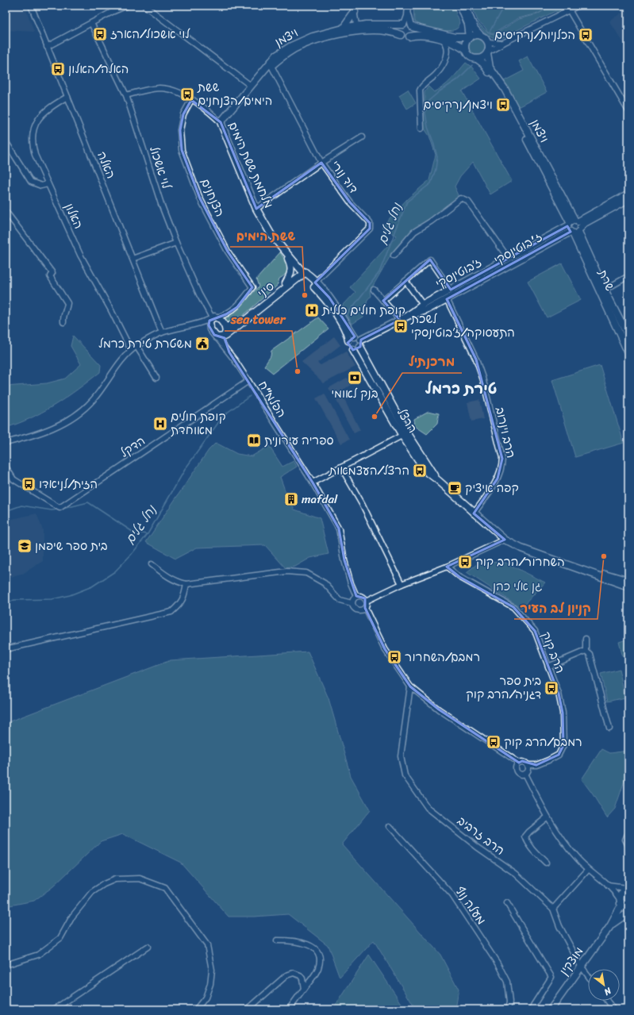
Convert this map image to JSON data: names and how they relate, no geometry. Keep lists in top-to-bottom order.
{
  "streets": {
    "street": [
      "ויצמן",
      "האלה",
      "מלחמת ששת הימים",
      "לוי אשכול",
      "דוד נורי",
      "הצנחנים",
      "האלון",
      "ז'בוטינסקי",
      "ז׳בוטינסקי",
      "שרת",
      "סיני",
      "הפלמ\"ח",
      "הרצל",
      "הרב וינרוב",
      "הדקל",
      "הרב קוק",
      "הרב זרביב",
      "מעלה נוף",
      "מוצקין"
    ]
  },
  "crossings": [
    ["ויצמן", "מלחמת ששת הימים"],
    ["ויצמן", "דוד נורי"],
    ["ויצמן", "ז'בוטינסקי"],
    ["ויצמן", "ז׳בוטינסקי"],
    ["ויצמן", "שרת"],
    ["האלה", "האלון"],
    ["מלחמת ששת הימים", "לוי אשכול"],
    ["מלחמת ששת הימים", "דוד נורי"],
    ["מלחמת ששת הימים", "הצנחנים"],
    ["מלחמת ששת הימים", "ז׳בוטינסקי"],
    ["מלחמת ששת הימים", "סיני"],
    ["מלחמת ששת הימים", "הרצל"],
    ["לוי אשכול", "הצנחנים"],
    ["ז'בוטינסקי", "ז׳בוטינסקי"],
    ["ז'בוטינסקי", "שרת"],
    ["ז'בוטינסקי", "הרב וינרוב"],
    ["ז׳בוטינסקי", "שרת"],
    ["ז׳בוטינסקי", "הרצל"],
    ["סיני", "הפלמ\"ח"],
    ["הפלמ\"ח", "הדקל"],
    ["הרצל", "הרב וינרוב"],
    ["הרב זרביב", "מוצקין"]
  ],
  "districts": ["טירת כרמל"],
  "water": ["נחל גלים"],
  "parks": ["גן אלי כהן"],
  "places": {
    "bus stop": [
      "לוי אשכול/הארז",
      "הכלניות/נרקיסים",
      "האלה/האלון",
      "ששת הימים/הצנחנים",
      "ויצמן/נרקיסים",
      "לשכת התעסוקה/ז׳בוטינסקי",
      "הרצל/העצמאות",
      "הזית/לניאדו",
      "השחרור/הרב קוק",
      "רמבם/השחרור",
      "בית ספר דגניה/הרב קוק",
      "רמבם/הרב קוק"
    ],
    "other": [
      "ששת הימים",
      "sea tower",
      "מרכנתיל",
      "קניון לב העיר"
    ],
    "hospital": ["קופת חולים כללית", "קופת חולים מאוחדת"],
    "public building": ["משטרת טירת כרמל"],
    "bank": ["בנק לאומי"],
    "library": ["ספריה עירונית"],
    "cafe": ["קפה איציק"],
    "building": ["mafdal"],
    "school or university": ["בית ספר שיפמן"]
  },
  "north": "bottom right"
}
